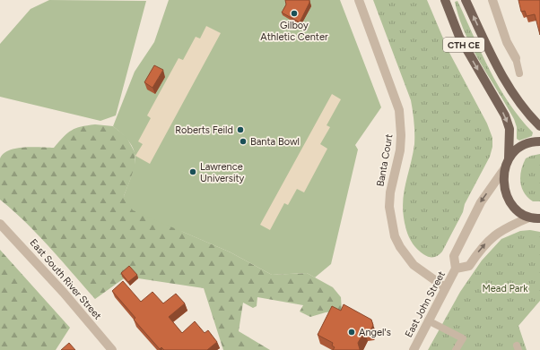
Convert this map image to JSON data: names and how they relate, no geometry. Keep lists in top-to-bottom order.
{
  "streets": {
    "main road": ["CTH CE"],
    "street": ["Banta Court", "East South River Street", "East John Street"]
  },
  "crossings": [
    ["Banta Court", "East John Street"]
  ],
  "parks": ["Mead Park"],
  "places": [
    "Gilboy Athletic Center",
    "Roberts Feild",
    "Banta Bowl",
    "Lawrence University",
    "Angel's"
  ]
}
